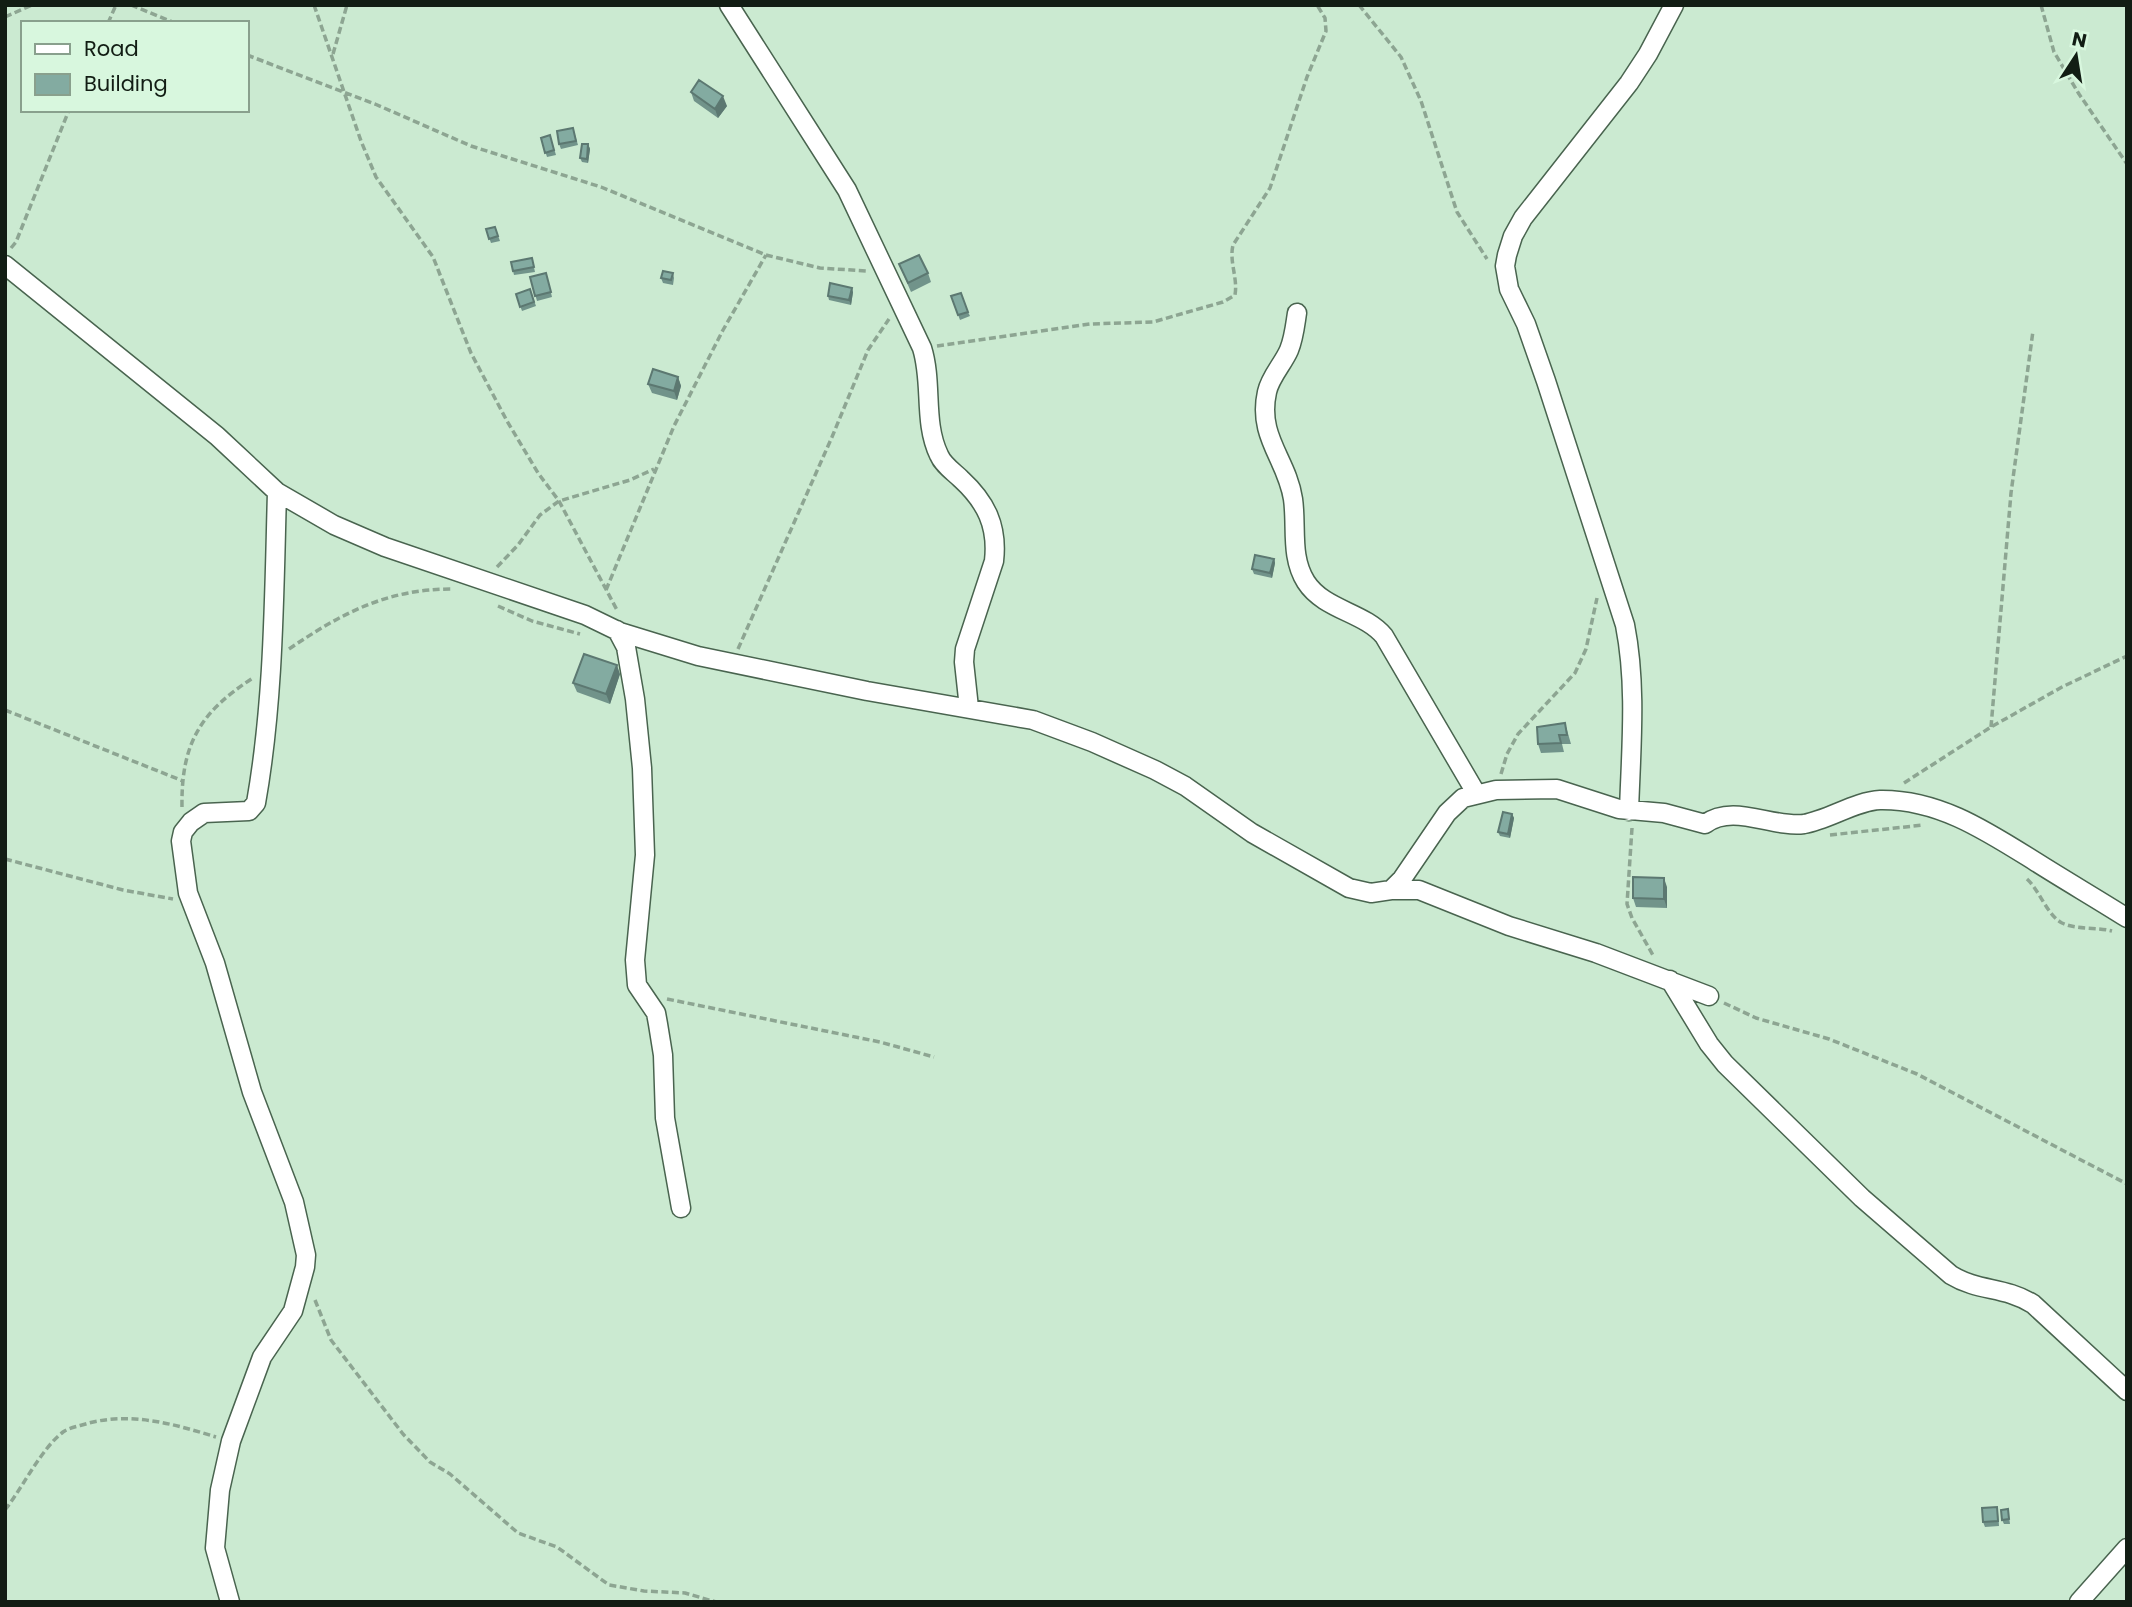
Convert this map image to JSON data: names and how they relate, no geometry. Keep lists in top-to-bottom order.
{
  "legend": ["Road", "Building"],
  "north": "top"
}
